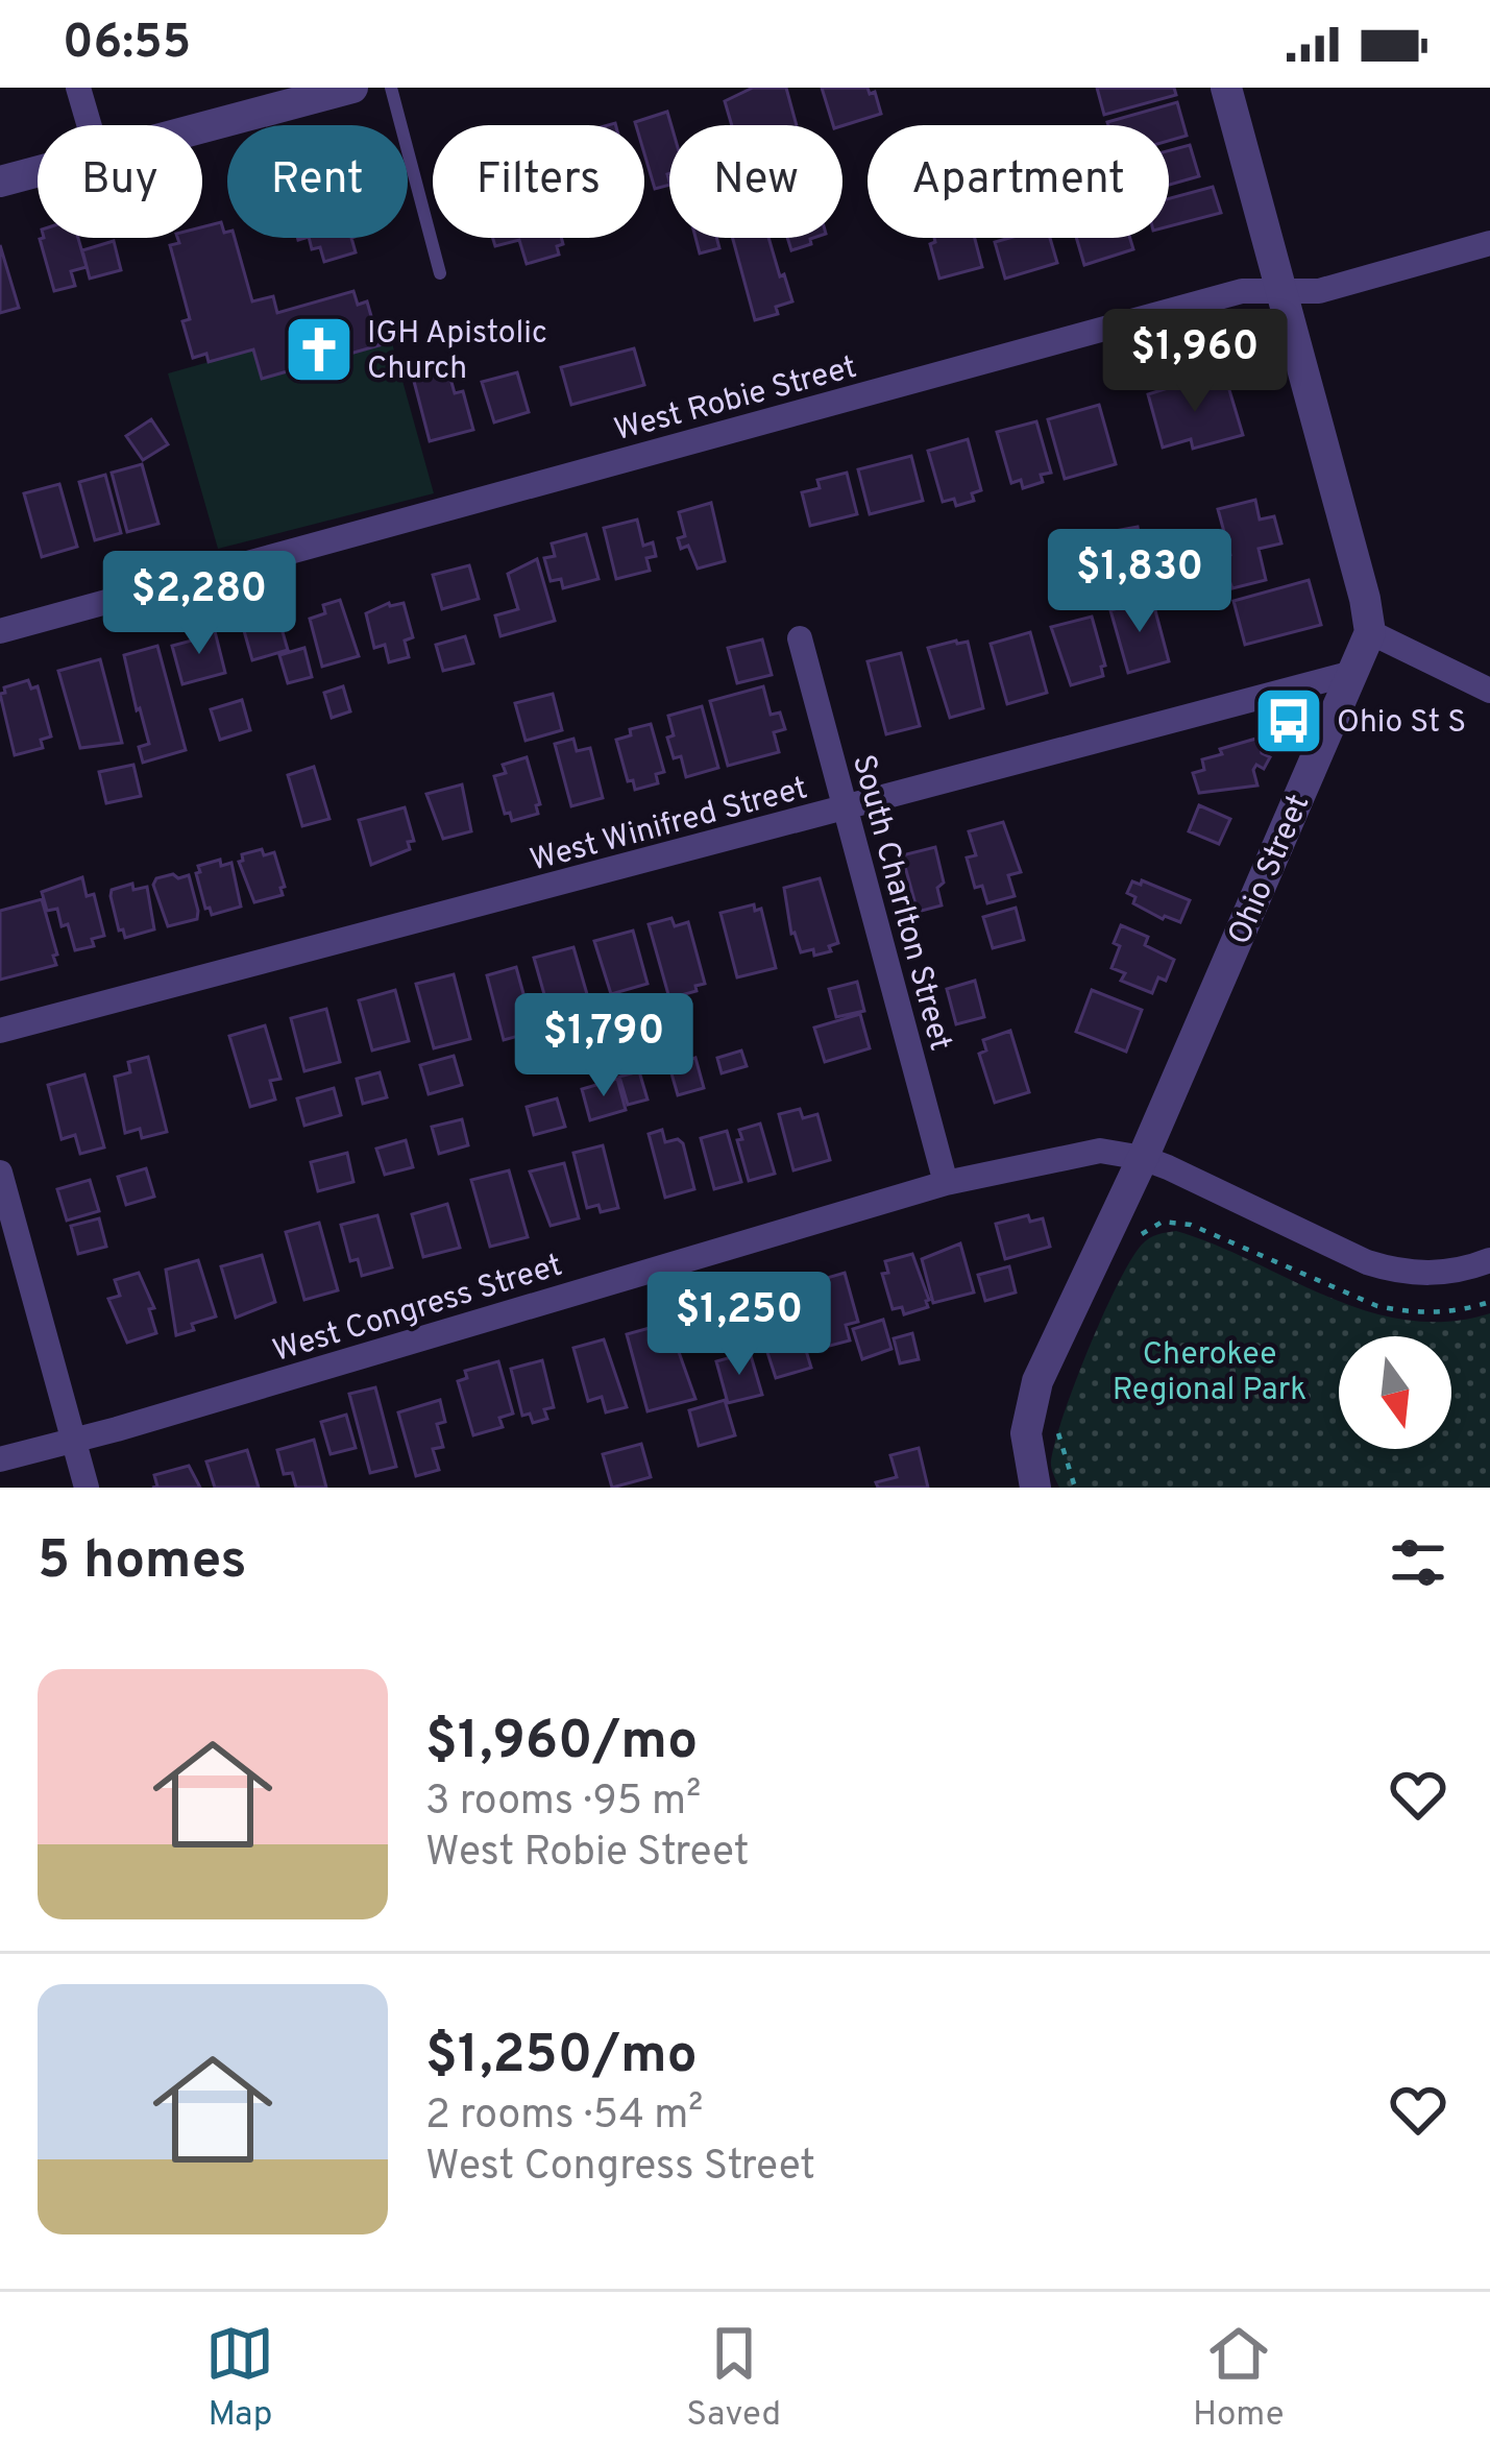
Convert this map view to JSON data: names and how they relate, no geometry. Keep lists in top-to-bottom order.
{
  "streets": {
    "street": [
      "West Robie Street",
      "West Winifred Street",
      "Ohio Street",
      "South Charlton Street",
      "West Congress Street"
    ]
  },
  "crossings": [
    ["West Winifred Street", "Ohio Street"],
    ["West Winifred Street", "South Charlton Street"],
    ["Ohio Street", "West Congress Street"],
    ["South Charlton Street", "West Congress Street"]
  ],
  "parks": ["Cherokee Regional Park"],
  "places": {
    "church": ["IGH Apistolic Church"],
    "bus stop": ["Ohio St S"]
  },
  "north": "bottom",
  "page": {
    "status": "06:55",
    "chip": [
      "Buy",
      "Rent",
      "Filters",
      "New",
      "Apartment"
    ],
    "price": [
      "$1,960",
      "$1,830",
      "$2,280",
      "$1,790",
      "$1,250"
    ],
    "heading": "5 homes",
    "list": [
      {
        "name": "$1,960/mo",
        "note": "3 rooms · 95 m² · West Robie Street"
      },
      {
        "name": "$1,250/mo",
        "note": "2 rooms · 54 m² · West Congress Street"
      }
    ],
    "tabs": ["Map", "Saved", "Home"]
  }
}
